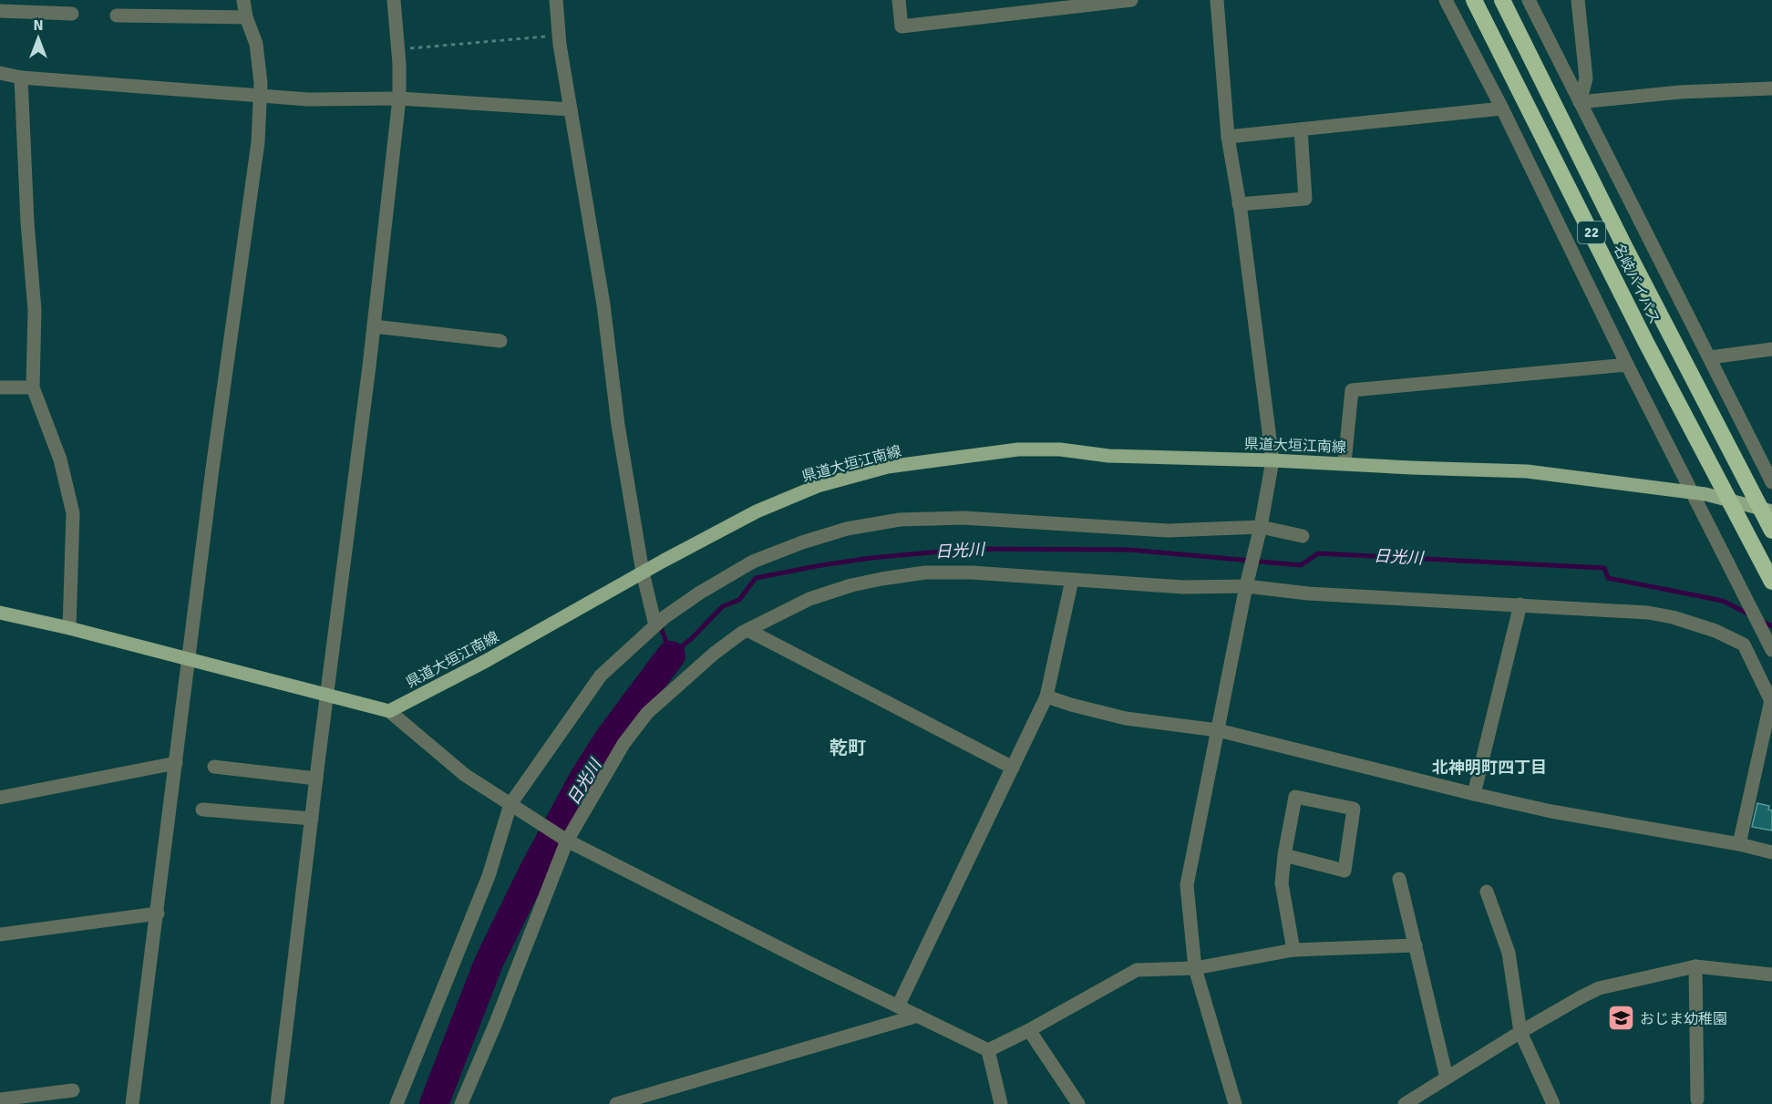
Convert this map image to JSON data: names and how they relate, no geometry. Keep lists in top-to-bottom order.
{
  "streets": {
    "highway": ["22", "名岐バイパス"],
    "main road": ["県道大垣江南線"]
  },
  "districts": ["乾町", "北神明町四丁目"],
  "water": ["日光川"],
  "places": {
    "school or university": ["おじま幼稚園"]
  },
  "north": "top"
}
